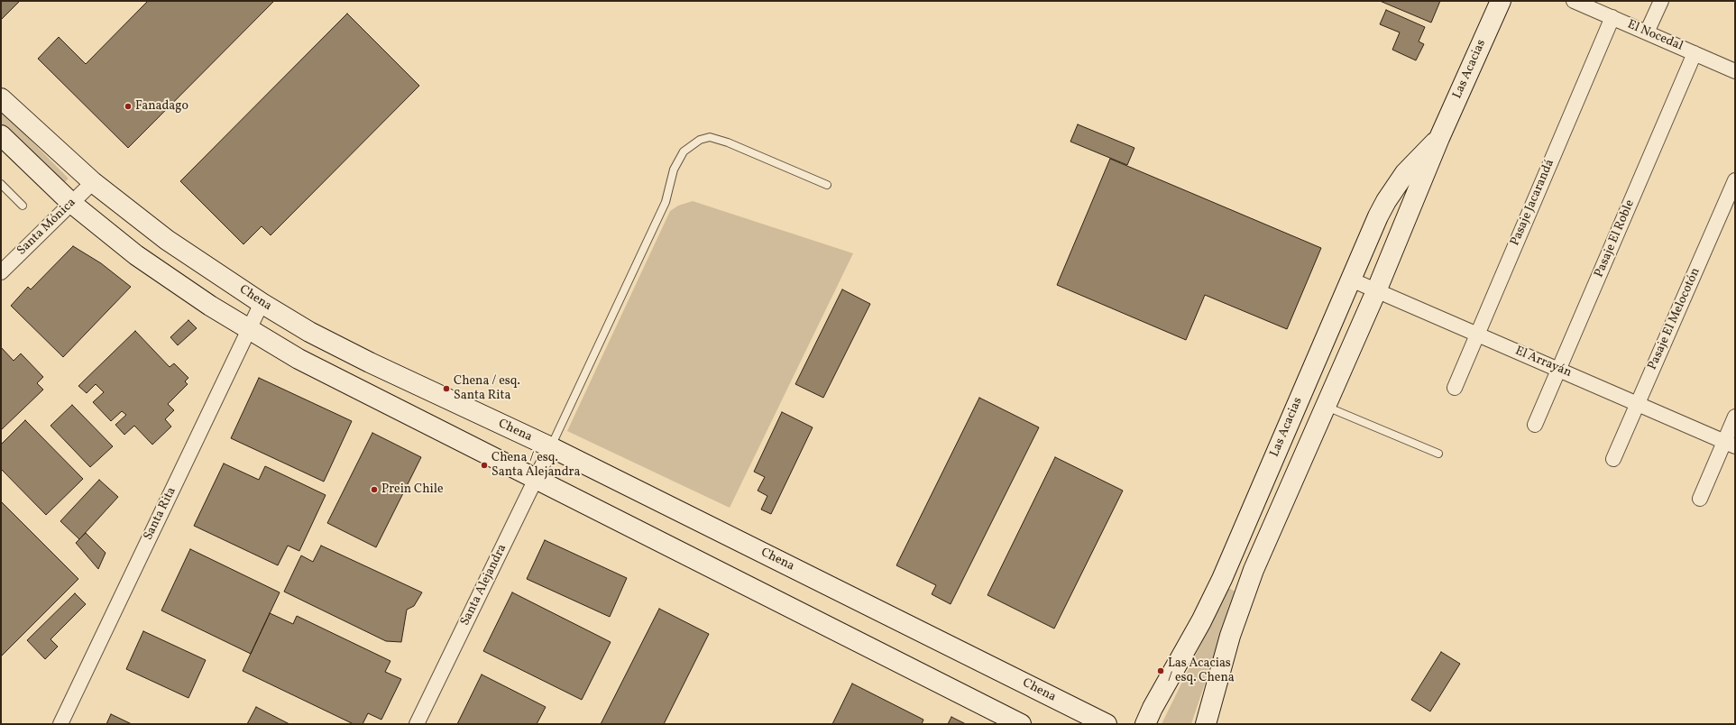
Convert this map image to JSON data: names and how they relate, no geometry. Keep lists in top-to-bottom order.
{
  "streets": {
    "street": [
      "El Nocedal",
      "Las Acacias",
      "Pasaje Jacarandá",
      "Santa Mónica",
      "Pasaje El Roble",
      "Chena",
      "Pasaje El Melocotón",
      "El Arrayán",
      "Santa Rita",
      "Santa Alejandra"
    ]
  },
  "crossings": [
    ["El Nocedal", "Pasaje Jacarandá"],
    ["El Nocedal", "Pasaje El Roble"],
    ["Las Acacias", "El Arrayán"],
    ["Pasaje Jacarandá", "El Arrayán"],
    ["Santa Mónica", "Chena"],
    ["Pasaje El Roble", "El Arrayán"],
    ["Chena", "Santa Rita"],
    ["Chena", "Santa Alejandra"],
    ["Pasaje El Melocotón", "El Arrayán"]
  ],
  "places": [
    "Fanadago",
    "Chena / esq. Santa Rita",
    "Chena / esq. Santa Alejandra",
    "Prein Chile",
    "Las Acacias / esq. Chena"
  ]
}
